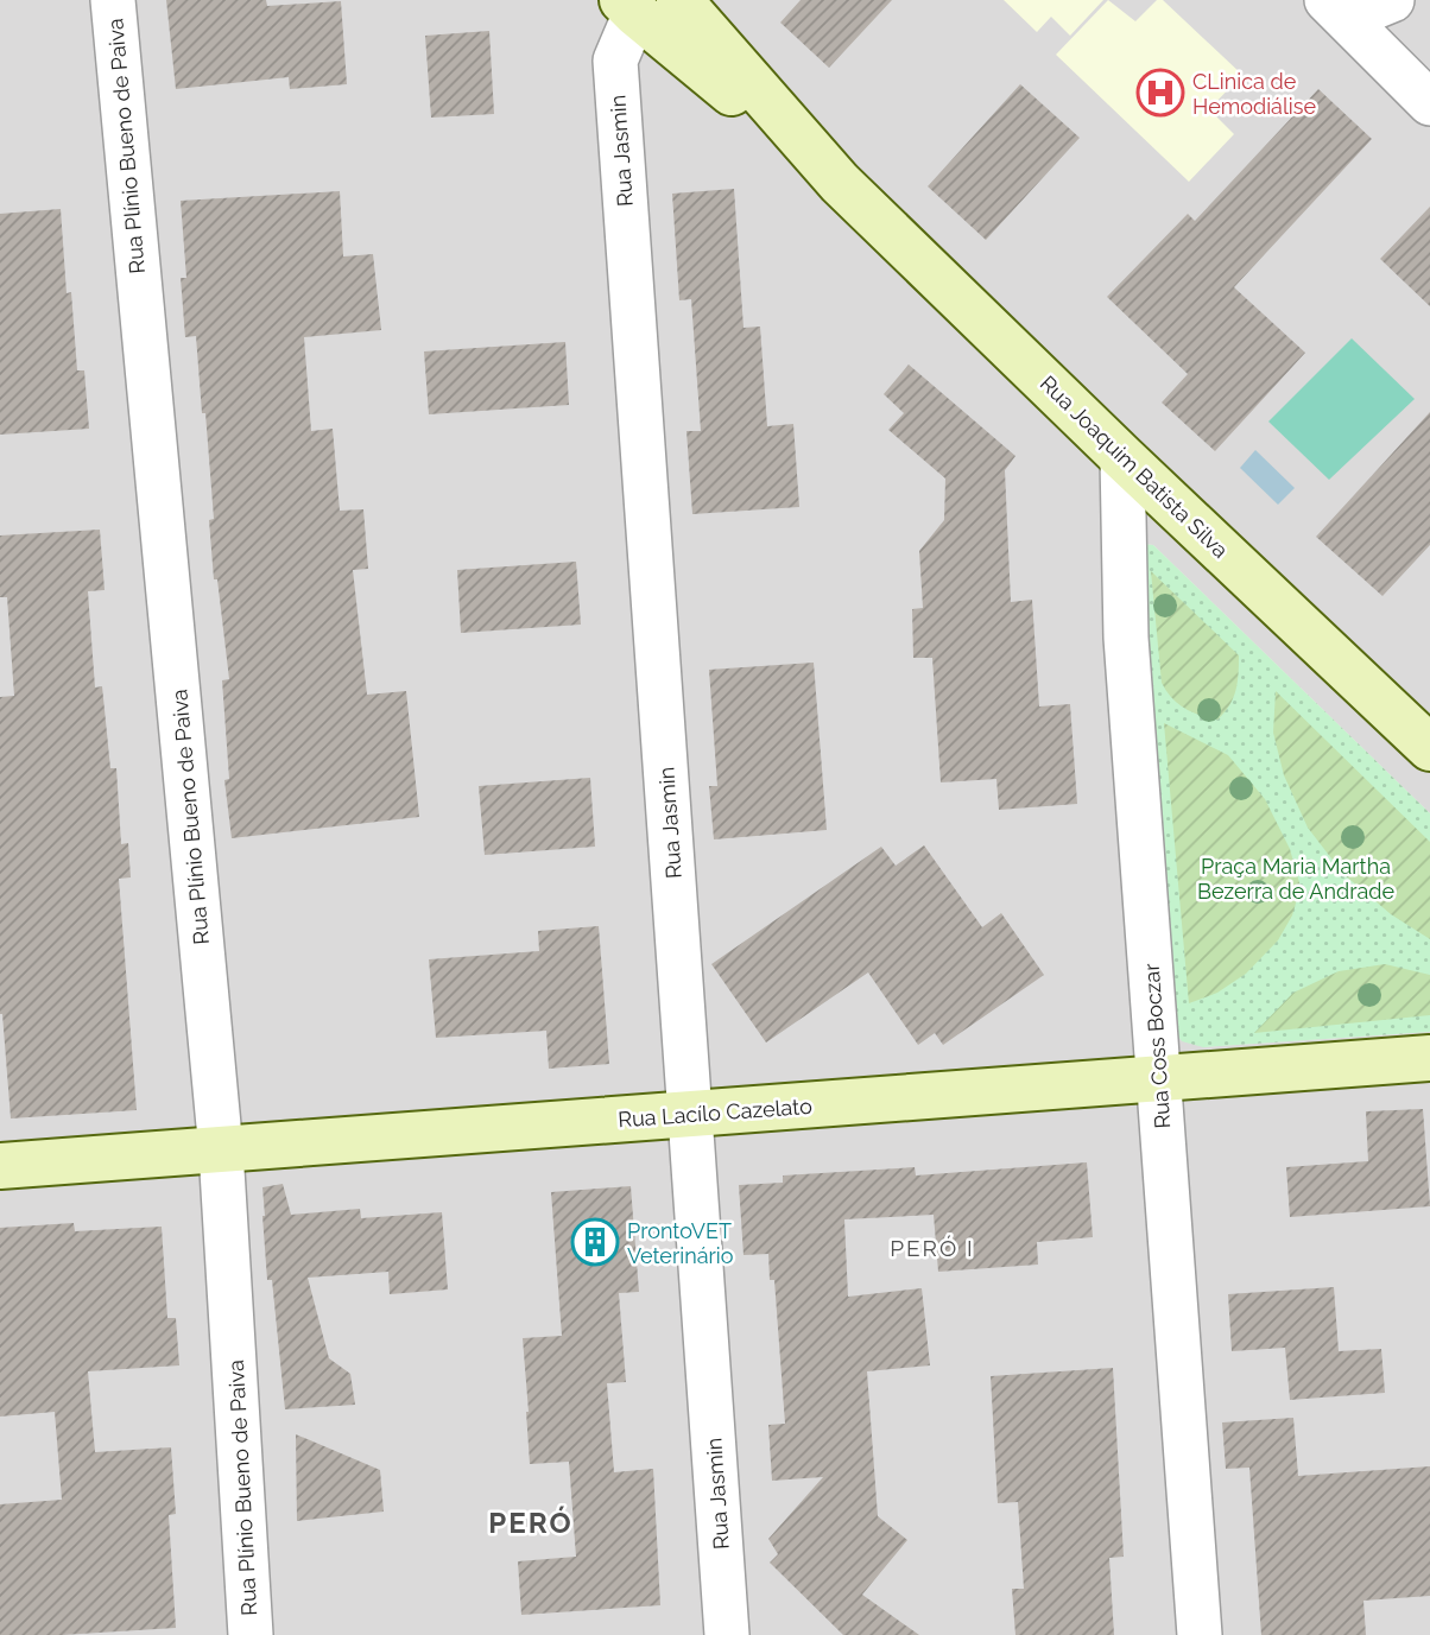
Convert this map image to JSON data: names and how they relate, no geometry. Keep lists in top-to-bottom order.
{
  "streets": {
    "street": [
      "Rua Plínio Bueno de Paiva",
      "Rua Jasmin",
      "Rua Joaquim Batista Silva",
      "Rua Coss Boczar",
      "Rua Lacílo Cazelato"
    ]
  },
  "crossings": [
    ["Rua Plínio Bueno de Paiva", "Rua Lacílo Cazelato"],
    ["Rua Jasmin", "Rua Joaquim Batista Silva"],
    ["Rua Jasmin", "Rua Lacílo Cazelato"],
    ["Rua Joaquim Batista Silva", "Rua Coss Boczar"],
    ["Rua Coss Boczar", "Rua Lacílo Cazelato"]
  ],
  "districts": ["PERÓ I", "PERÓ"],
  "parks": ["Praça Maria Martha Bezerra de Andrade"],
  "places": {
    "hospital": ["CLinica de Hemodiálise"],
    "building": ["ProntoVET Veterinário"]
  }
}
